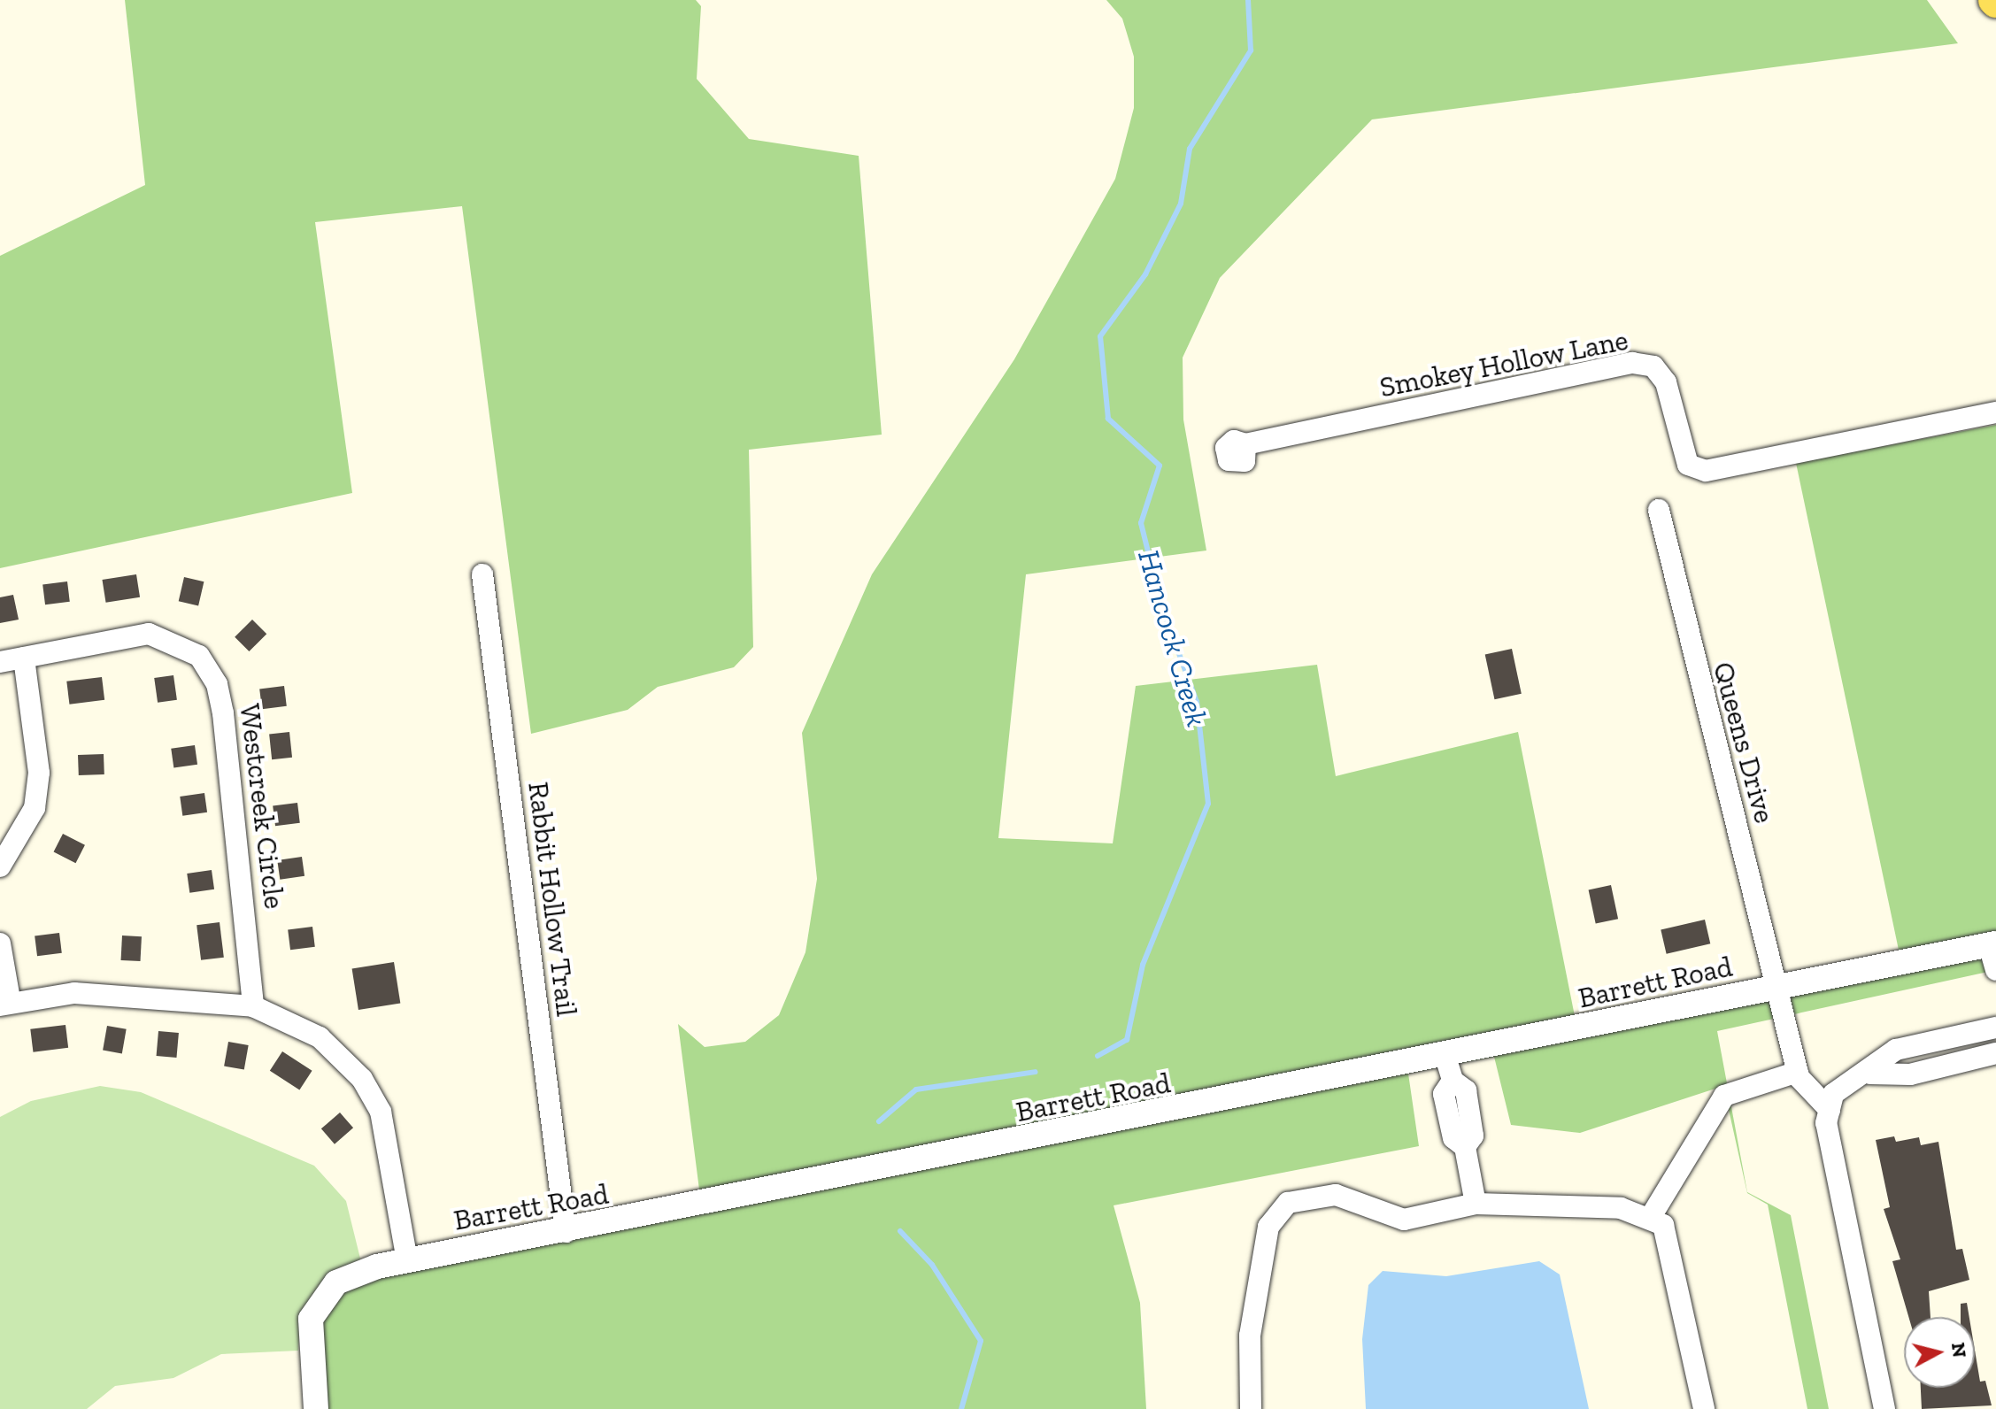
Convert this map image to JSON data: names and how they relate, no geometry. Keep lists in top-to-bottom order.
{
  "streets": {
    "street": [
      "Smokey Hollow Lane",
      "Queens Drive",
      "Westcreek Circle",
      "Rabbit Hollow Trail",
      "Barrett Road"
    ]
  },
  "crossings": [
    ["Queens Drive", "Barrett Road"],
    ["Rabbit Hollow Trail", "Barrett Road"]
  ],
  "water": ["Hancock Creek"],
  "north": "right"
}
